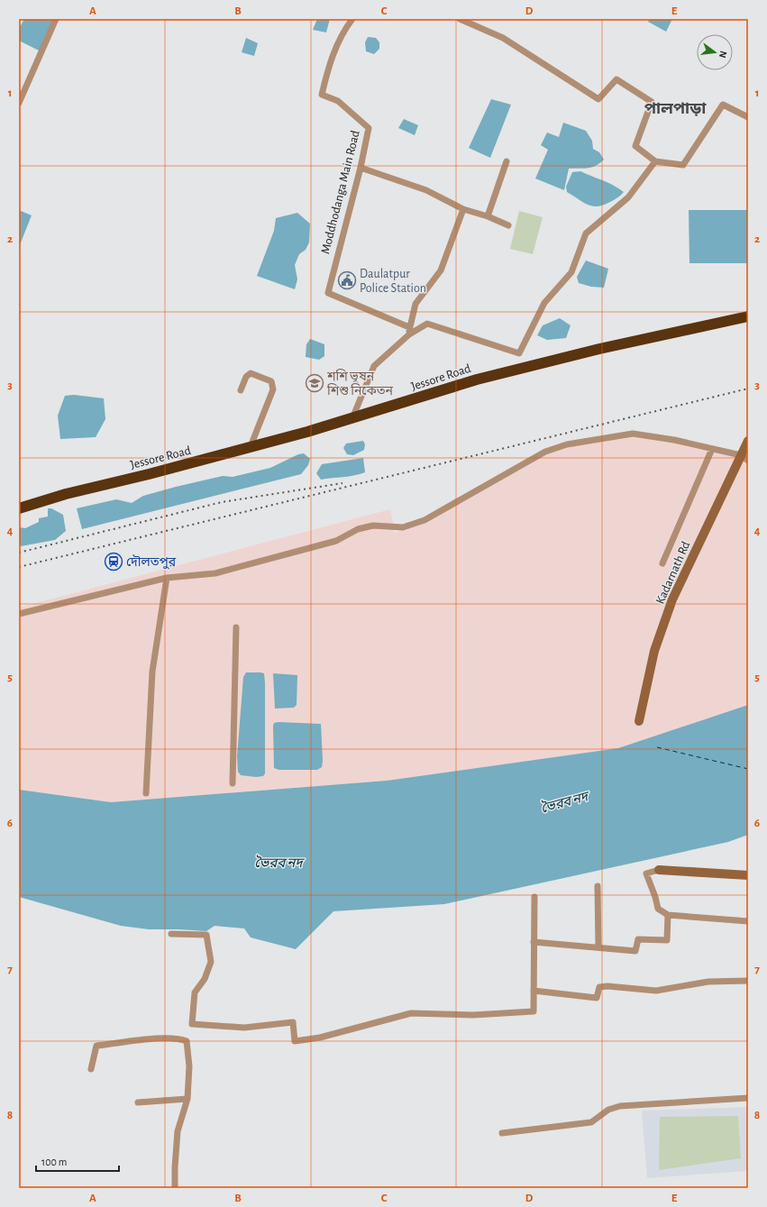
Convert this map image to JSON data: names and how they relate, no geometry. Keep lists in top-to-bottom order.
{
  "streets": {
    "highway": ["Jessore Road"],
    "main road": ["Kadarnath Rd"],
    "street": ["Moddhodanga Main Road"]
  },
  "districts": ["পালপাড়া"],
  "water": ["ভৈরব নদ"],
  "places": {
    "public building": ["Daulatpur Police Station"],
    "school or university": ["শশি ভূষন শিশু নিকেতন"],
    "station": ["দৌলতপুর"]
  },
  "scale_bar": "100 m",
  "north": "right",
  "grid": {
    "columns": [
      "A",
      "B",
      "C",
      "D",
      "E"
    ],
    "rows": [
      "1",
      "2",
      "3",
      "4",
      "5",
      "6",
      "7",
      "8"
    ]
  }
}
